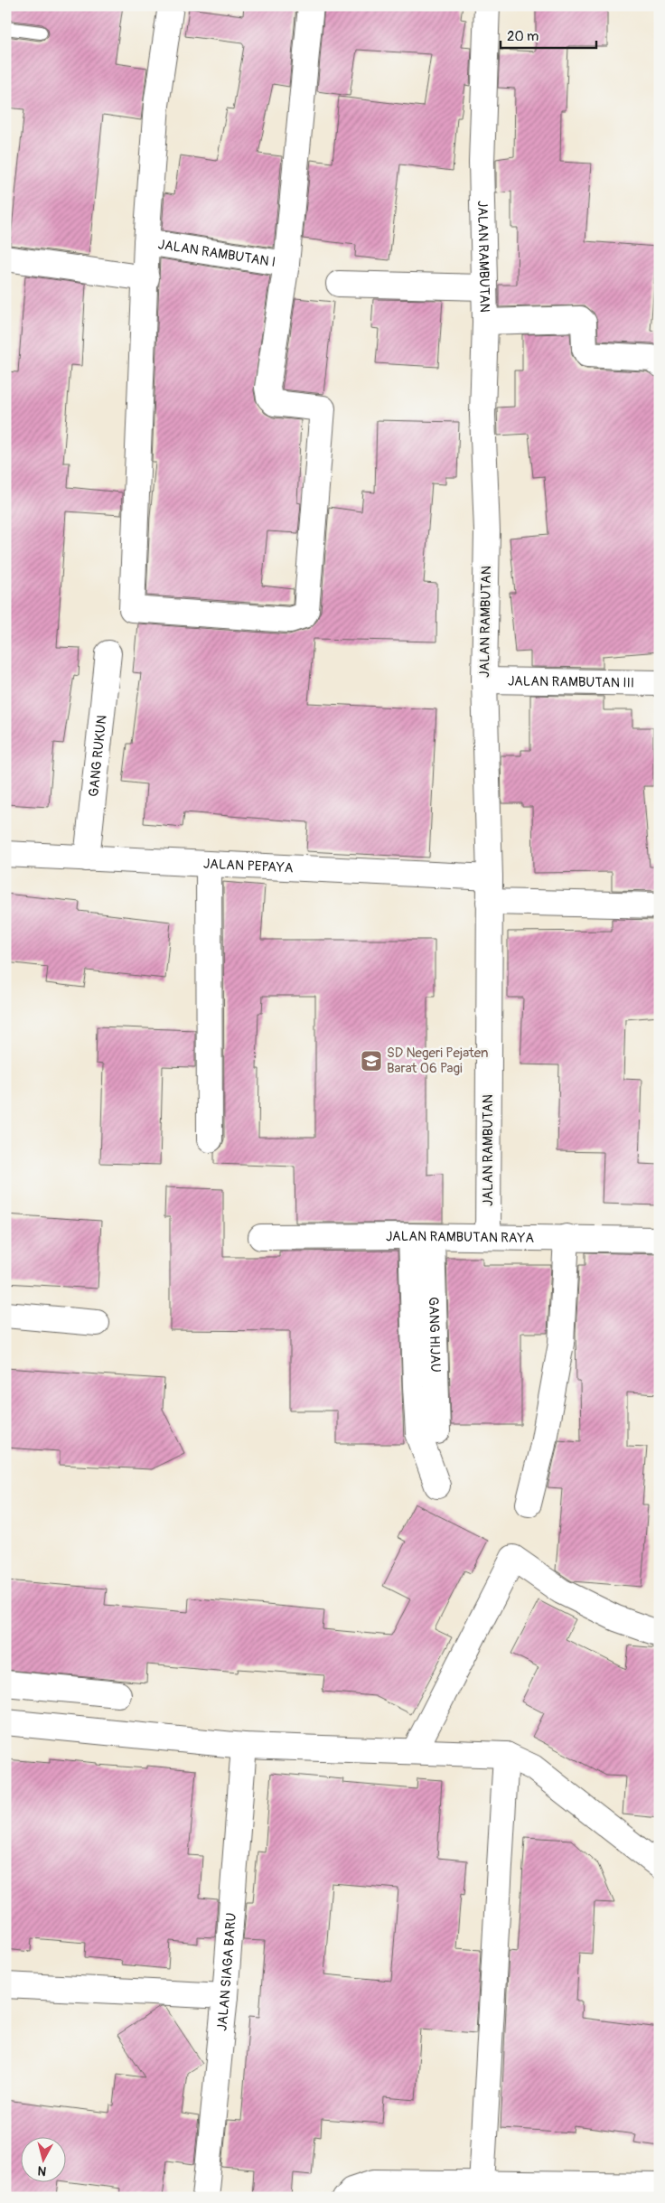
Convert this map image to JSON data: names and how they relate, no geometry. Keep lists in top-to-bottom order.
{
  "streets": {
    "street": [
      "JALAN RAMBUTAN I",
      "JALAN RAMBUTAN",
      "JALAN RAMBUTAN III",
      "GANG RUKUN",
      "JALAN PEPAYA",
      "JALAN RAMBUTAN RAYA",
      "GANG HIJAU",
      "JALAN SIAGA BARU"
    ]
  },
  "crossings": [
    ["JALAN RAMBUTAN", "JALAN RAMBUTAN III"],
    ["JALAN RAMBUTAN", "JALAN PEPAYA"],
    ["JALAN RAMBUTAN", "JALAN RAMBUTAN RAYA"],
    ["GANG RUKUN", "JALAN PEPAYA"],
    ["JALAN RAMBUTAN RAYA", "GANG HIJAU"]
  ],
  "places": {
    "school or university": ["SD Negeri Pejaten Barat 06 Pagi"]
  },
  "scale_bar": "20 m",
  "north": "bottom"
}
